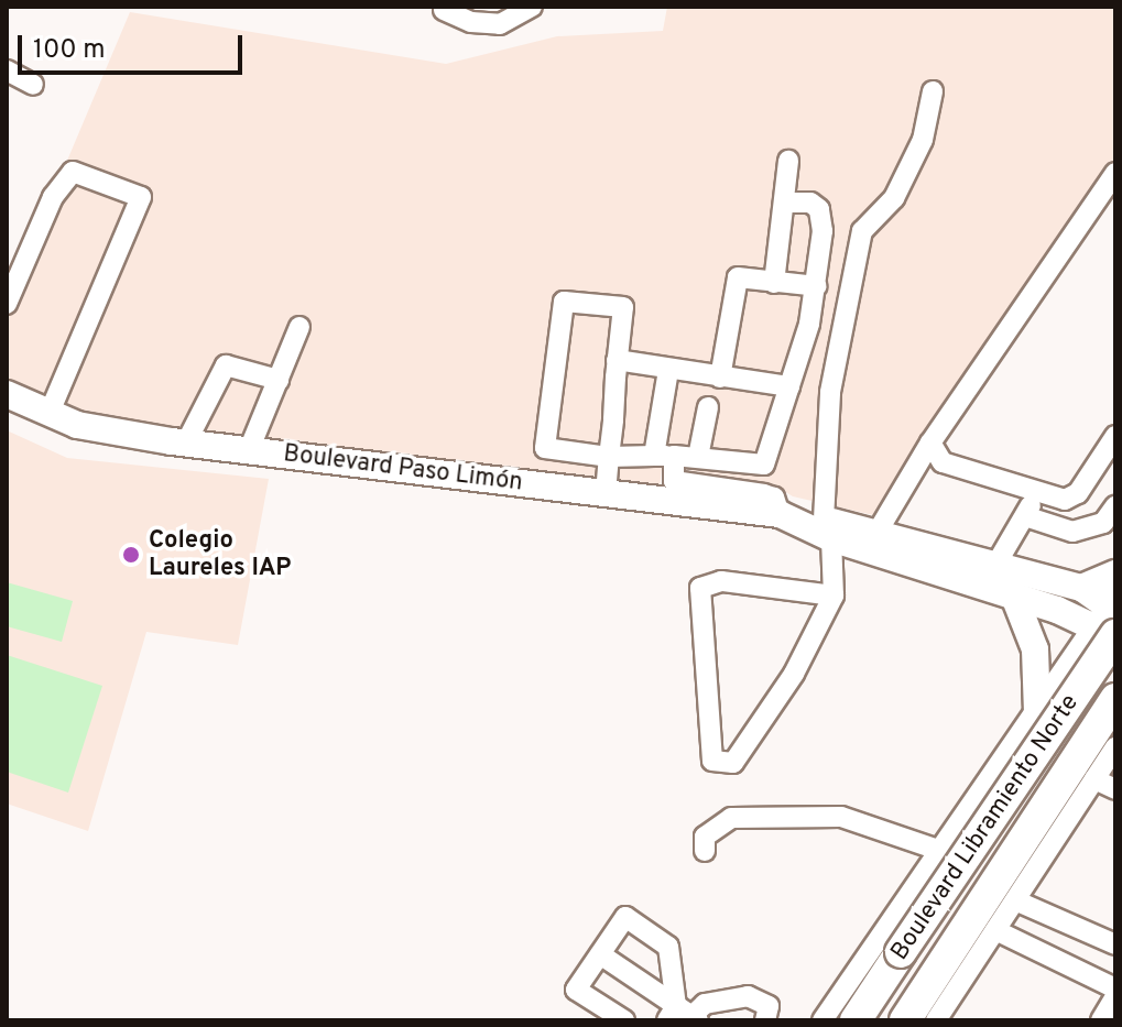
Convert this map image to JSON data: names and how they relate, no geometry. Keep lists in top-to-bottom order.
{
  "streets": {
    "highway": ["Boulevard Libramiento Norte"],
    "main road": ["Boulevard Paso Limón"]
  },
  "crossings": [
    ["Boulevard Paso Limón", "Boulevard Libramiento Norte"]
  ],
  "places": ["Colegio Laureles IAP"],
  "scale_bar": "100 m"
}
